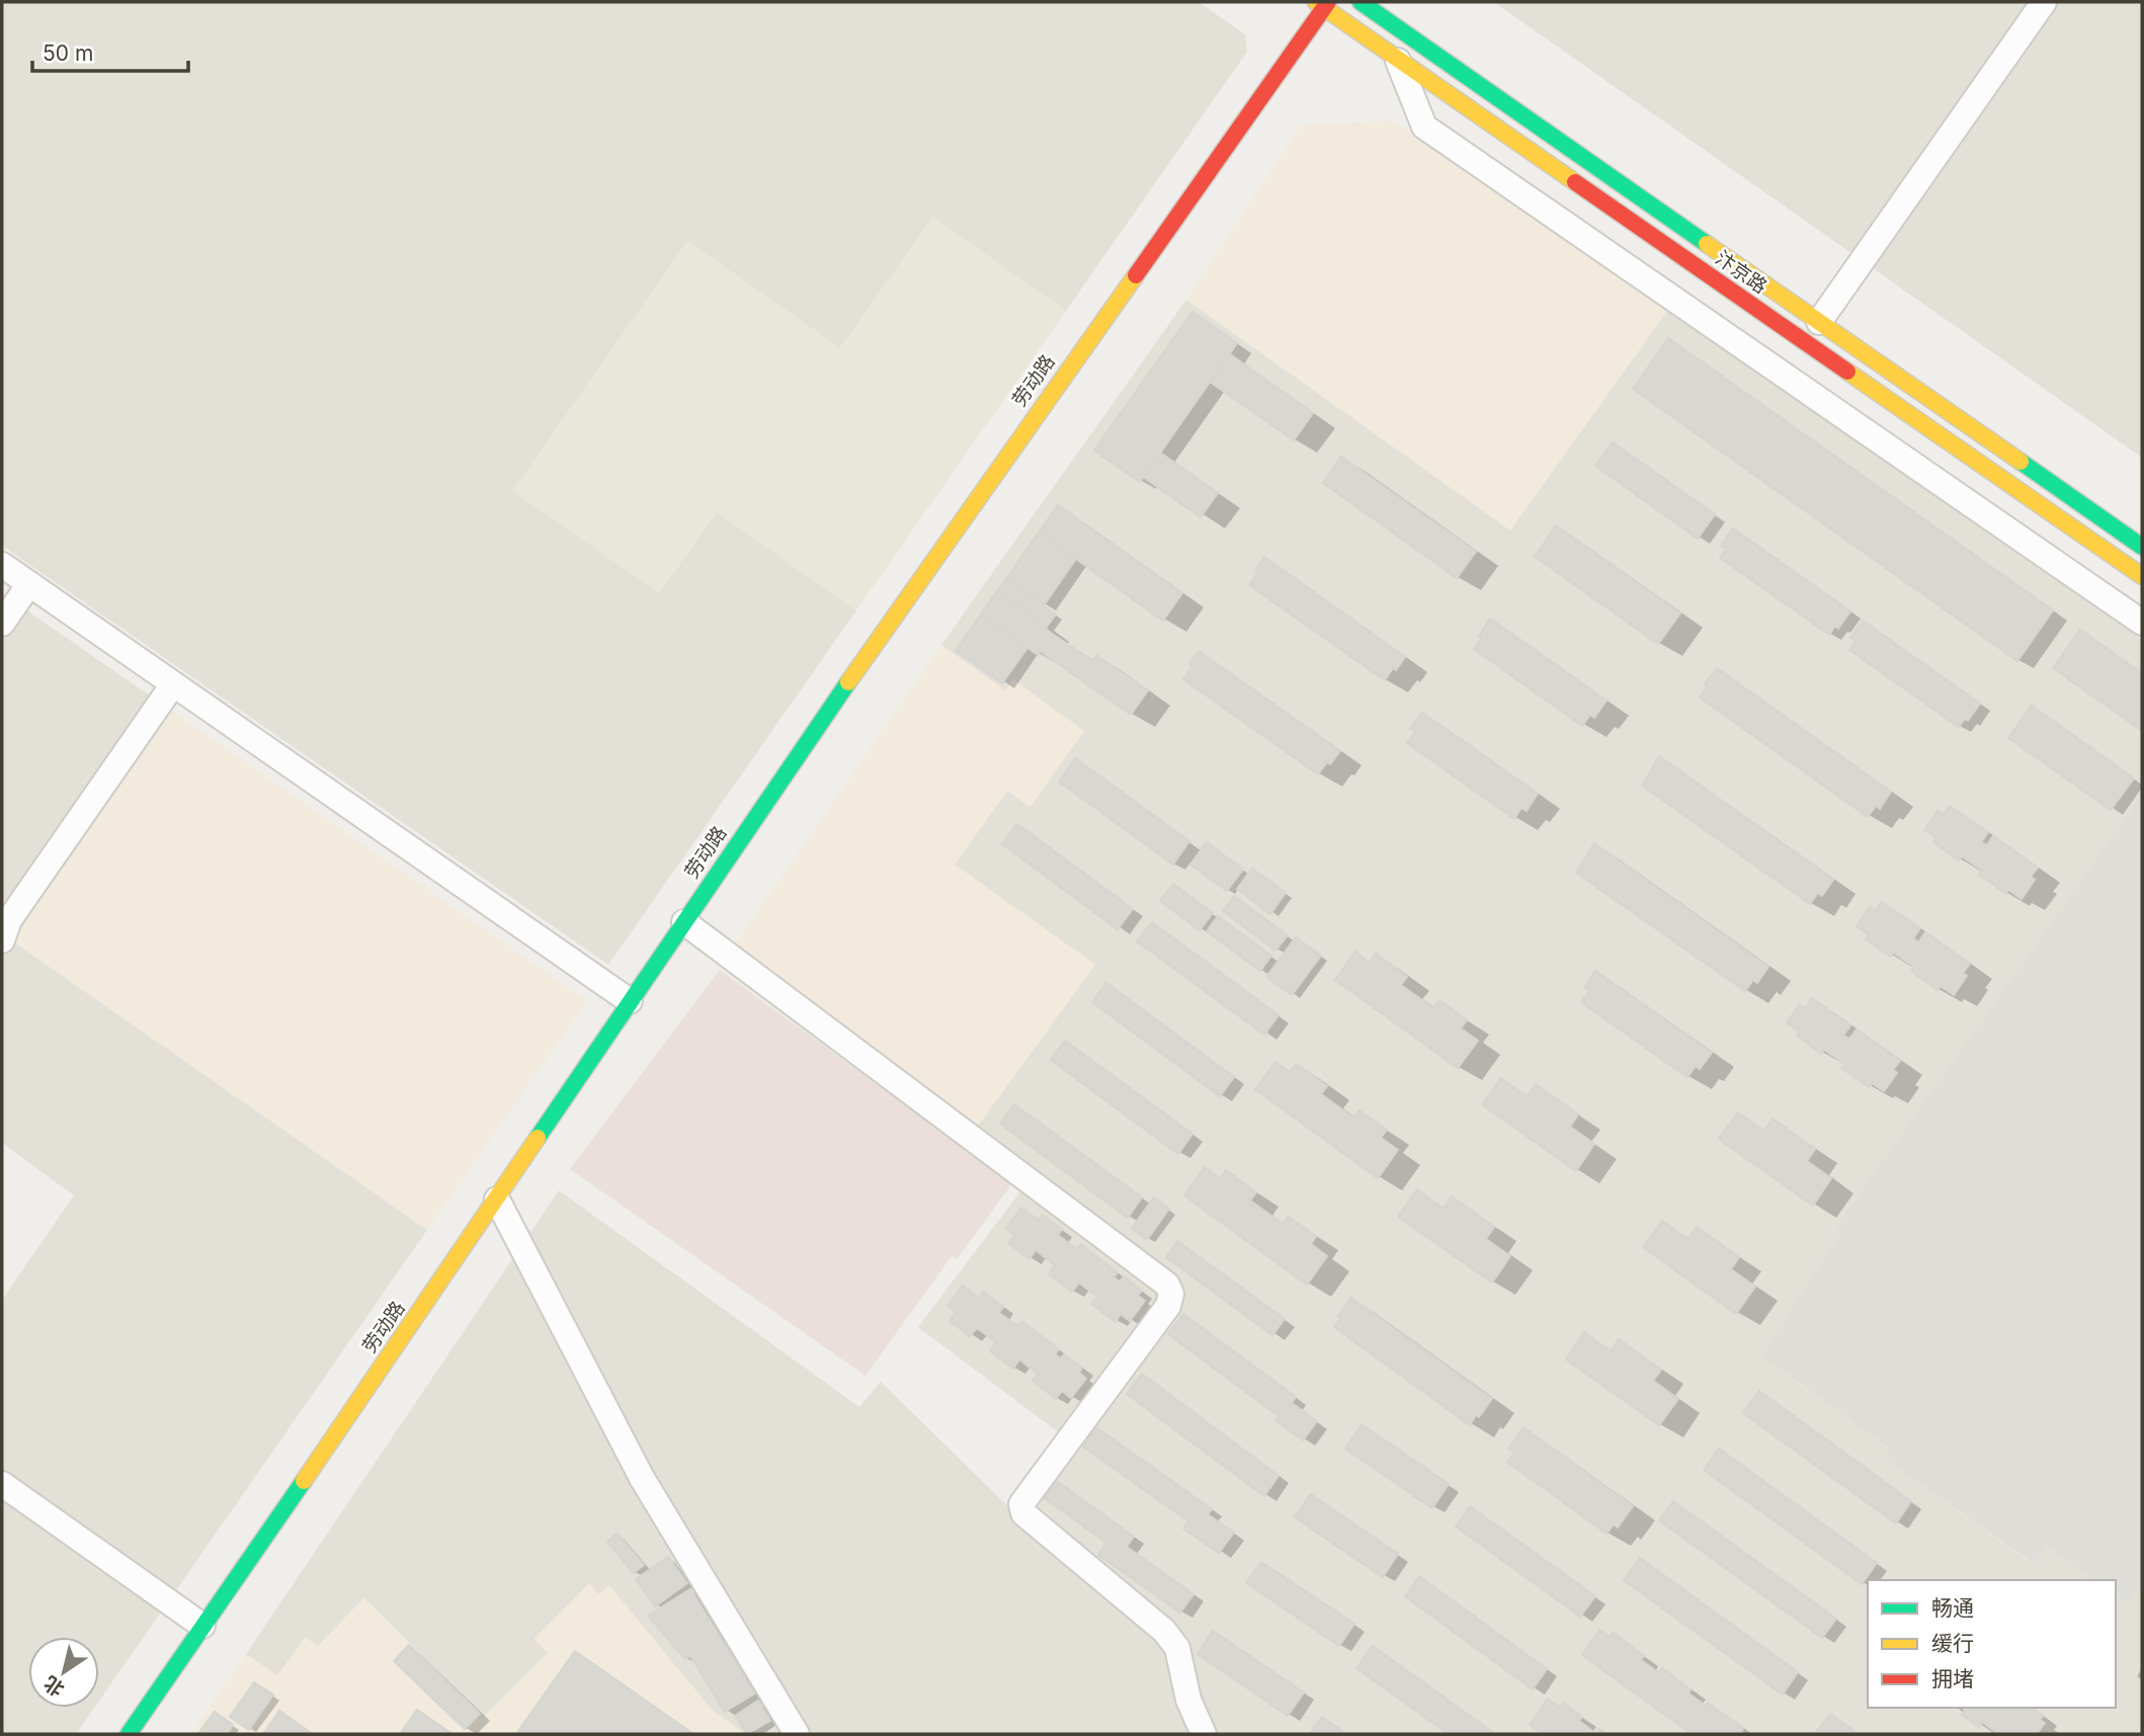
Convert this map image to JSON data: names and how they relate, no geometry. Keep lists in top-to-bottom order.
{
  "streets": {
    "street": ["汴京路", "劳动路"]
  },
  "crossings": [
    ["汴京路", "劳动路"]
  ],
  "legend": ["畅通", "缓行", "拥堵"],
  "scale_bar": "50 m",
  "north": "bottom left"
}
